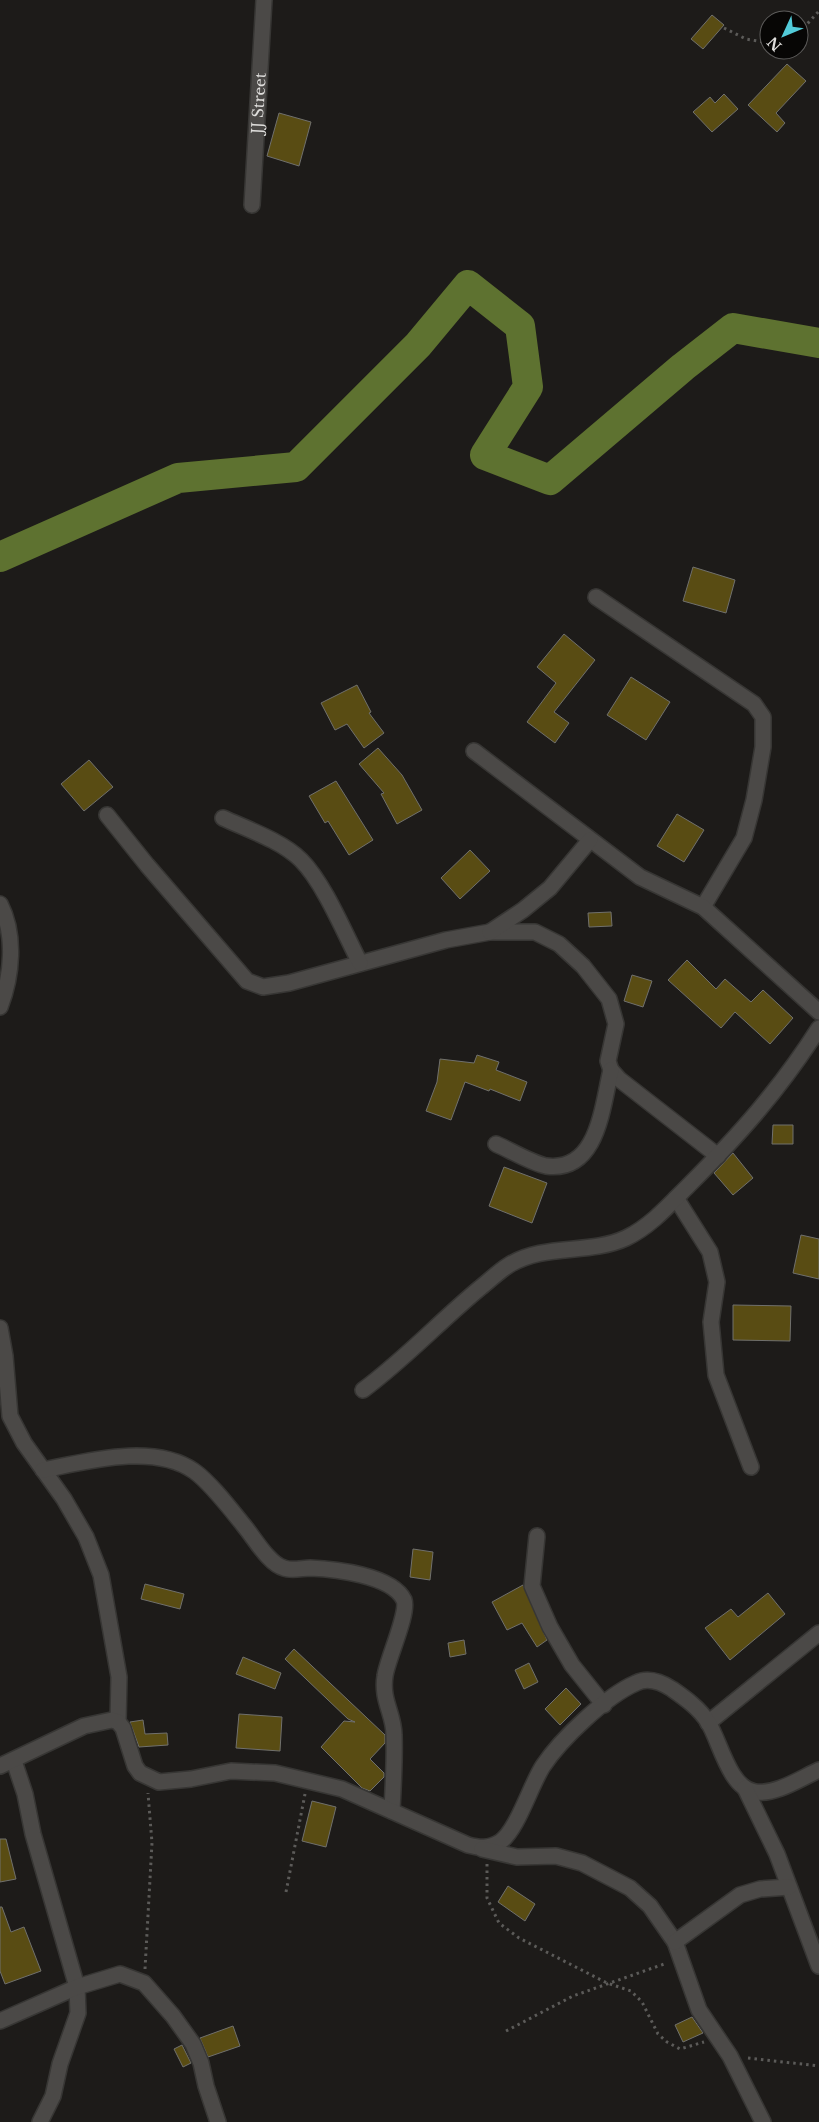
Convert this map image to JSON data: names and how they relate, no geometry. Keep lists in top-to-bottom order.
{
  "streets": {
    "street": ["JJ Street"]
  },
  "north": "bottom left"
}
